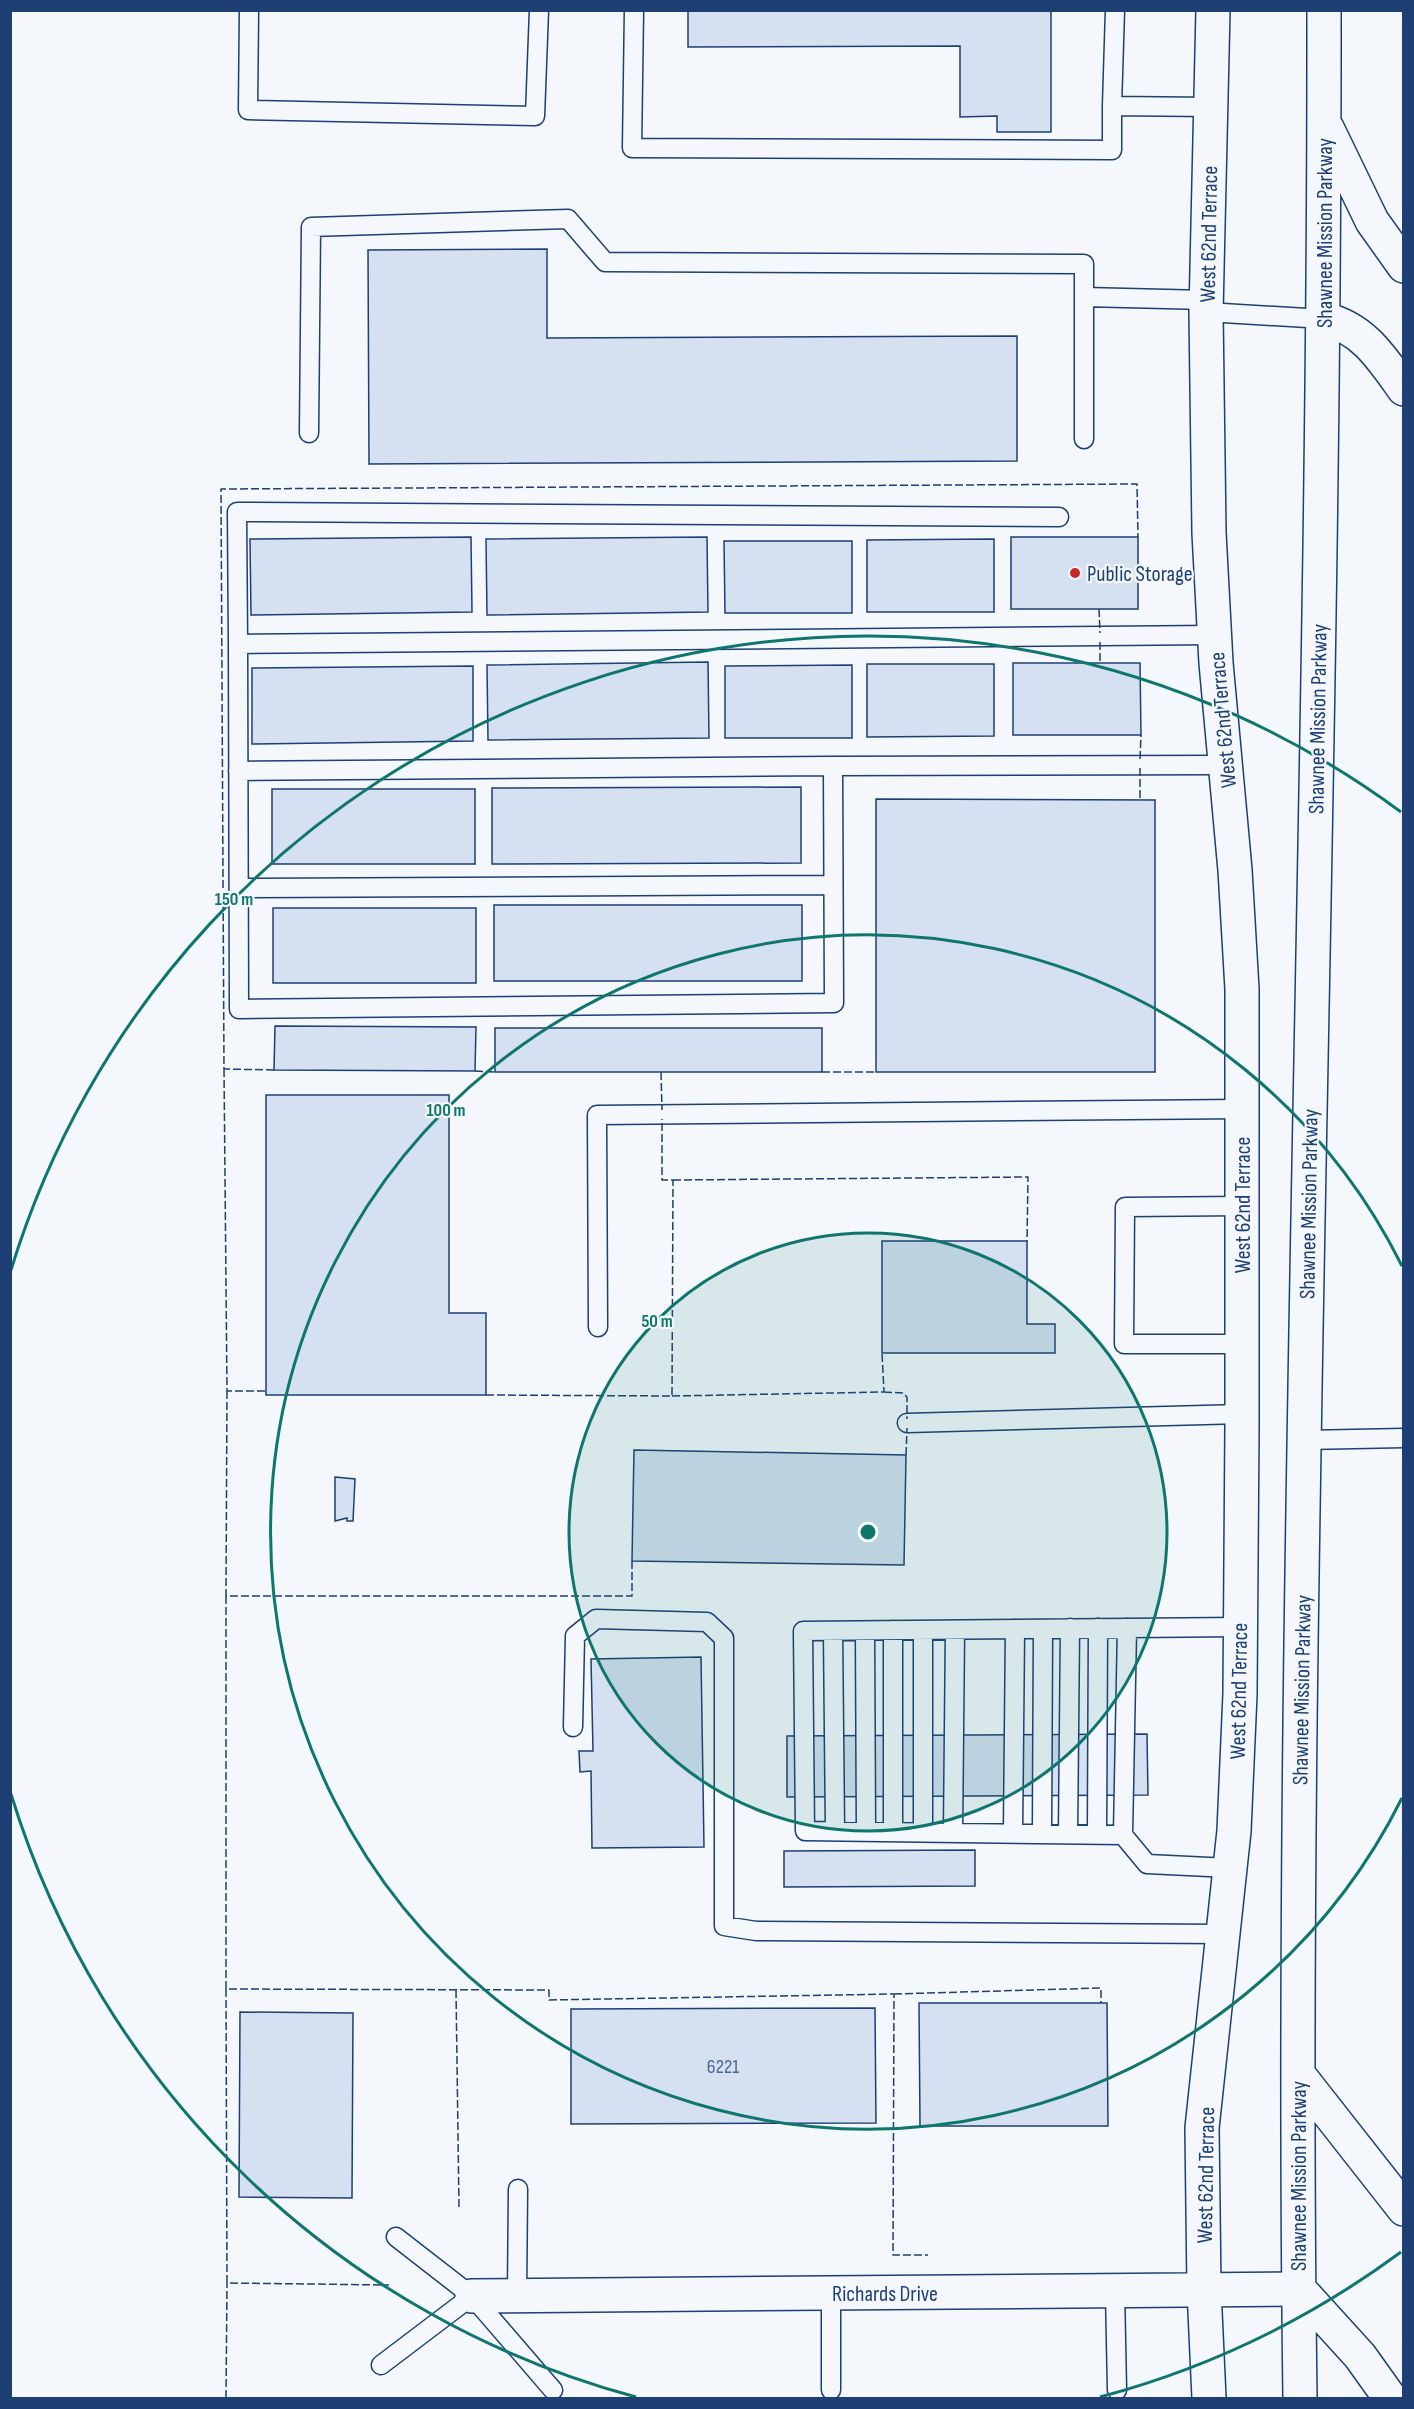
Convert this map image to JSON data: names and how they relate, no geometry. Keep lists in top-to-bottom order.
{
  "streets": {
    "main road": ["Shawnee Mission Parkway", "West 62nd Terrace", "Richards Drive"]
  },
  "crossings": [
    ["Shawnee Mission Parkway", "Richards Drive"],
    ["West 62nd Terrace", "Richards Drive"]
  ],
  "places": ["Public Storage"],
  "house_numbers": ["6221"],
  "rings": ["150 m", "100 m", "50 m"]
}
